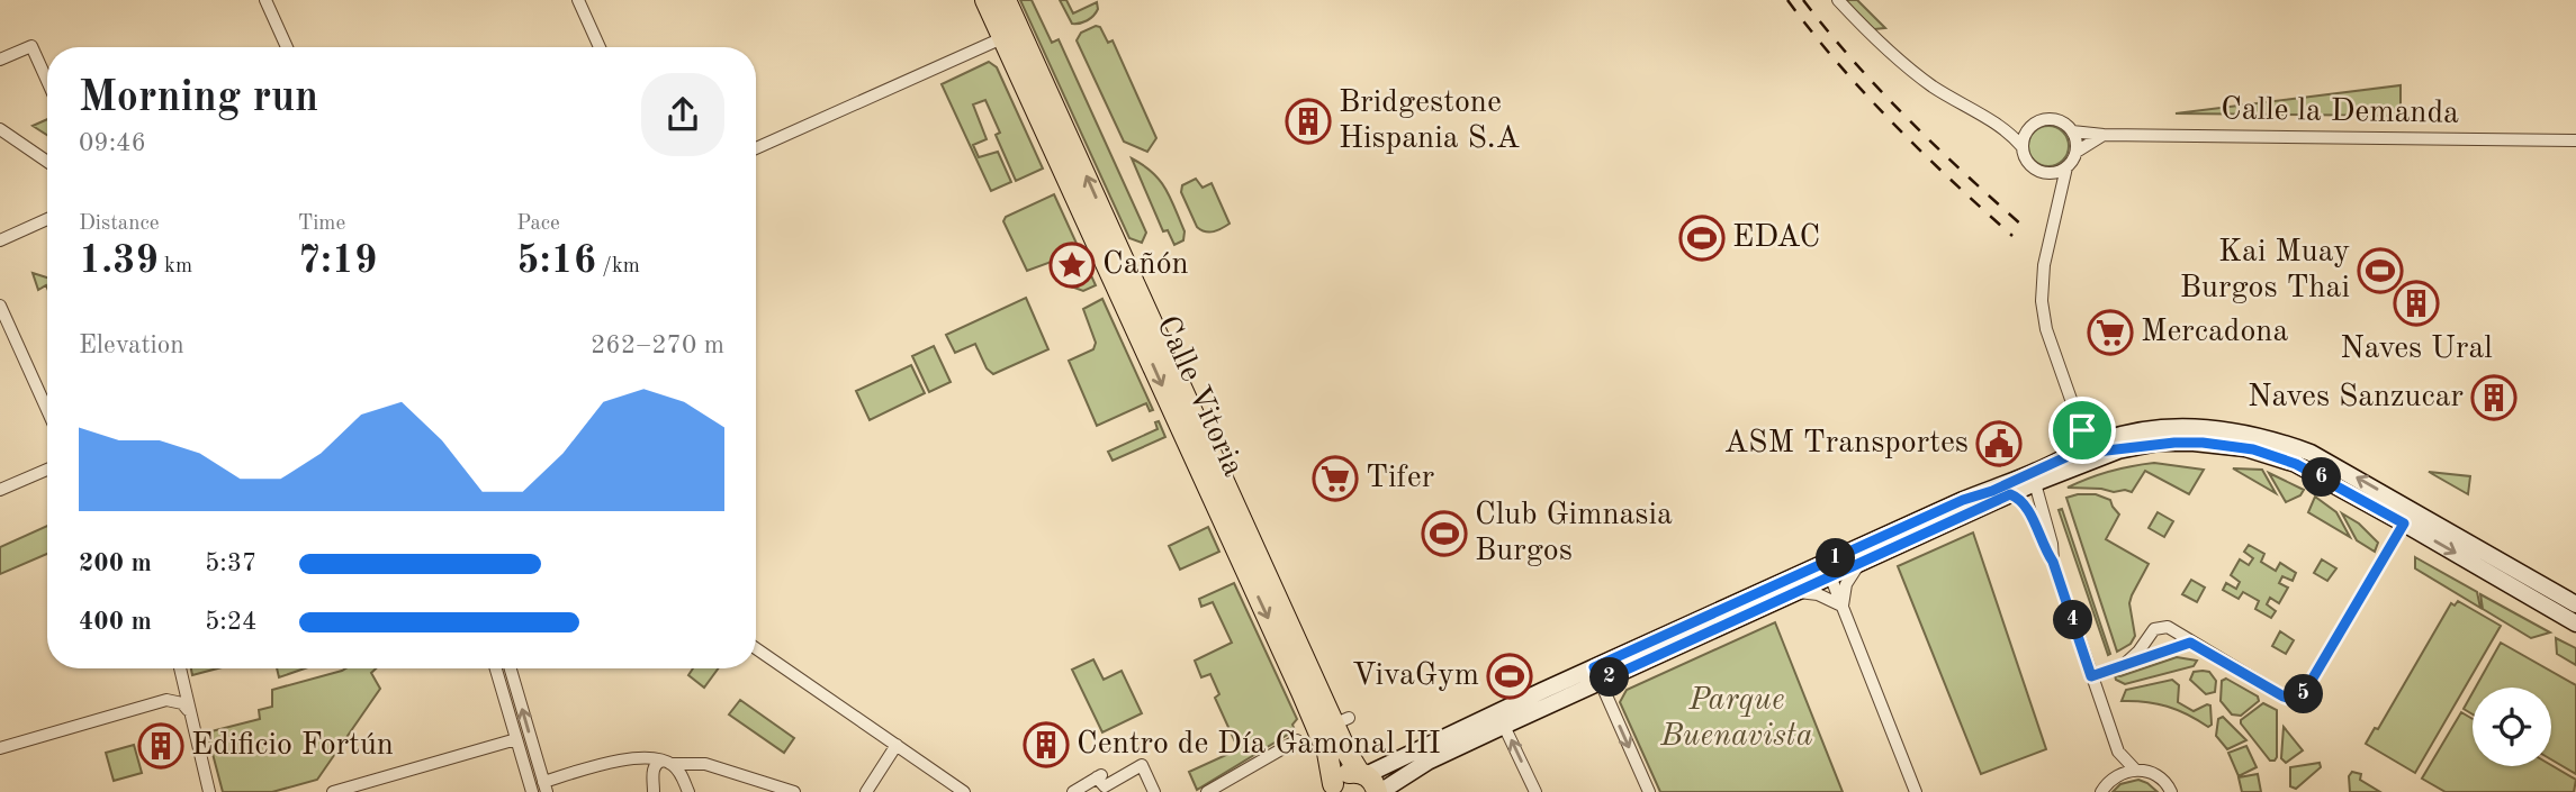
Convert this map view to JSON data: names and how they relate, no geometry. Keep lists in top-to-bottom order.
{
  "streets": {
    "highway": ["Calle Vitoria"],
    "street": ["Calle la Demanda"]
  },
  "parks": ["Parque Buenavista"],
  "places": {
    "building": [
      "Bridgestone Hispania S.A",
      "Naves Ural",
      "Naves Sanzucar",
      "Centro de Día Gamonal III",
      "Edificio Fortún"
    ],
    "sports": [
      "EDAC",
      "Kai Muay Burgos Thai",
      "Club Gimnasia Burgos",
      "VivaGym"
    ],
    "place": ["Cañón"],
    "supermarket": ["Mercadona", "Tifer"],
    "public building": ["ASM Transportes"]
  },
  "page": {
    "heading": ["Morning run", "09:46"],
    "stats": [
      ["Distance", "1.39 km"],
      ["Time", "7:19"],
      ["Pace", "5:16 /km"]
    ],
    "chart": ["Elevation", "262–270 m"],
    "pins": [
      "6",
      "1",
      "4",
      "2",
      "5"
    ],
    "list": [
      {
        "name": "200 m",
        "note": "5:37"
      },
      {
        "name": "400 m",
        "note": "5:24"
      }
    ]
  }
}
